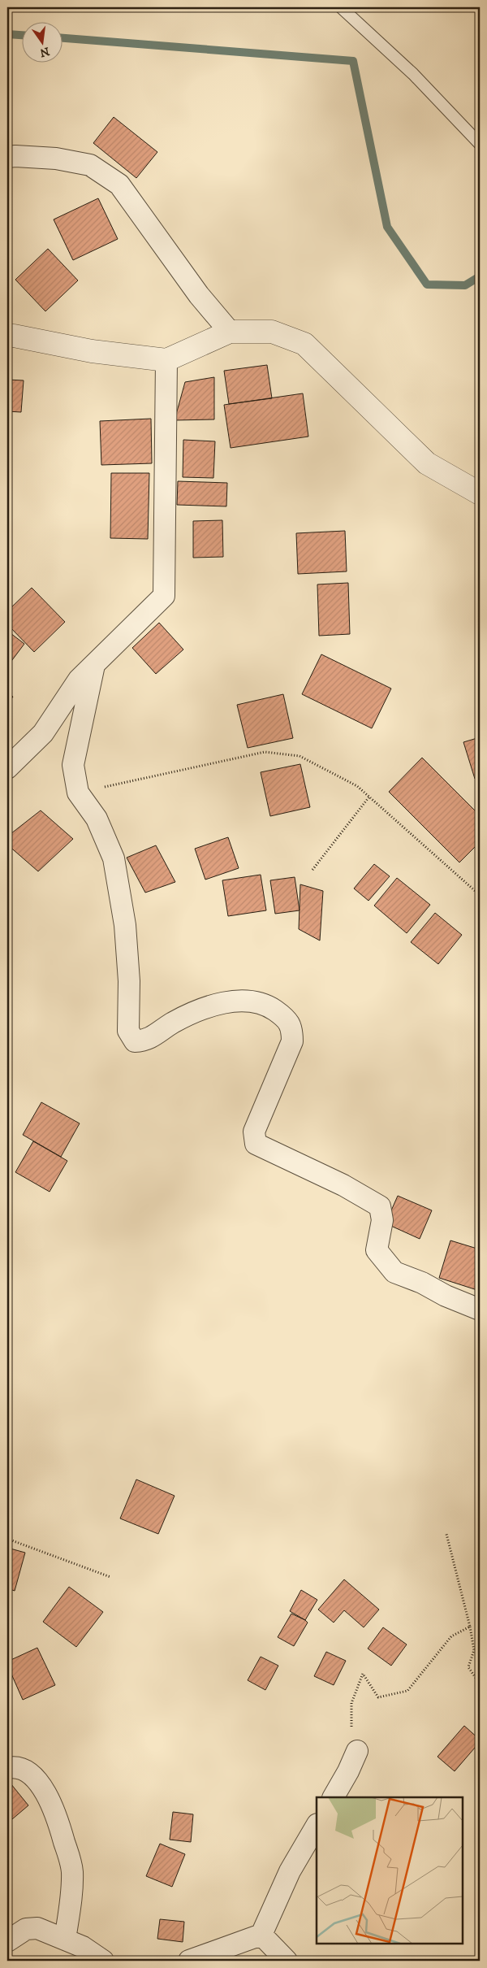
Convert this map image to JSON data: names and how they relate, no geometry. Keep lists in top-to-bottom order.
{
  "north": "bottom"
}
